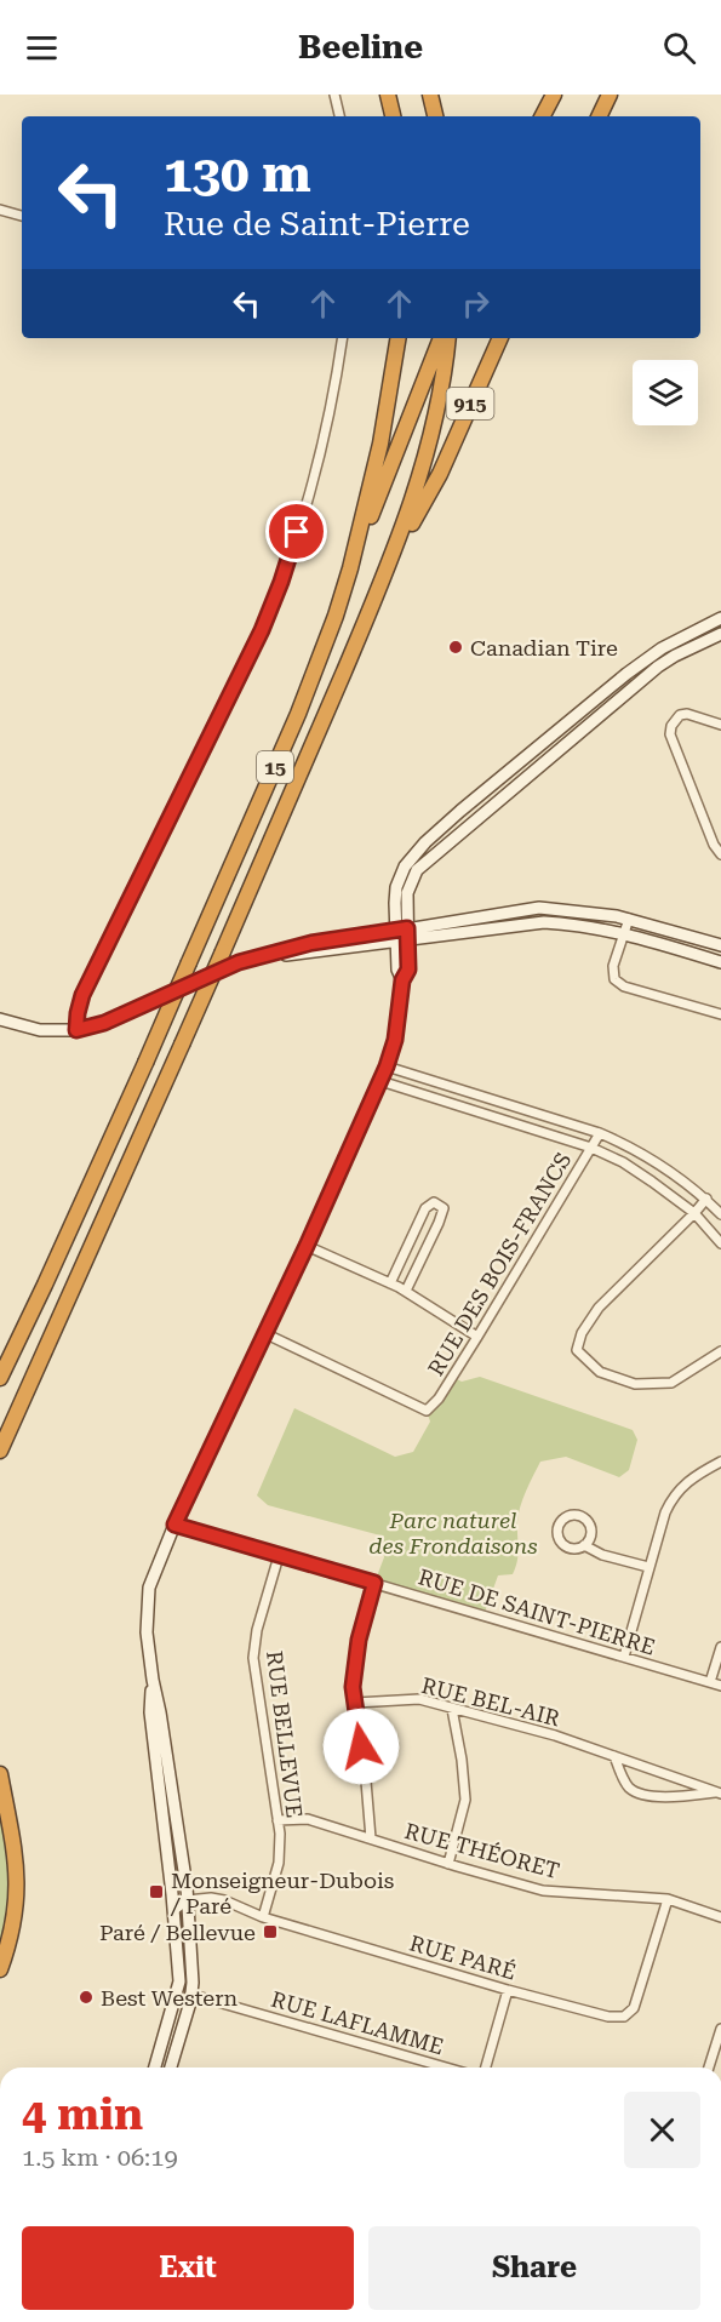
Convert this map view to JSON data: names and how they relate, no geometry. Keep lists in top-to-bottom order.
{
  "streets": {
    "highway": ["915", "15"],
    "street": [
      "RUE DES BOIS-FRANCS",
      "RUE DE SAINT-PIERRE",
      "RUE BEL-AIR",
      "RUE BELLEVUE",
      "RUE THÉORET",
      "RUE PARÉ",
      "RUE LAFLAMME"
    ]
  },
  "crossings": [
    ["915", "15"],
    ["RUE DE SAINT-PIERRE", "RUE BELLEVUE"],
    ["RUE BELLEVUE", "RUE THÉORET"],
    ["RUE BELLEVUE", "RUE PARÉ"],
    ["RUE THÉORET", "RUE PARÉ"]
  ],
  "parks": ["Parc naturel des Frondaisons"],
  "places": {
    "other": ["Canadian Tire", "Best Western"],
    "transit": ["Monseigneur-Dubois / Paré", "Paré / Bellevue"]
  },
  "page": {
    "header": "Beeline",
    "turn": ["130 m", "Rue de Saint-Pierre"],
    "heading": ["4 min", "1.5 km · 06:19"],
    "buttons": ["Exit", "Share"]
  }
}
